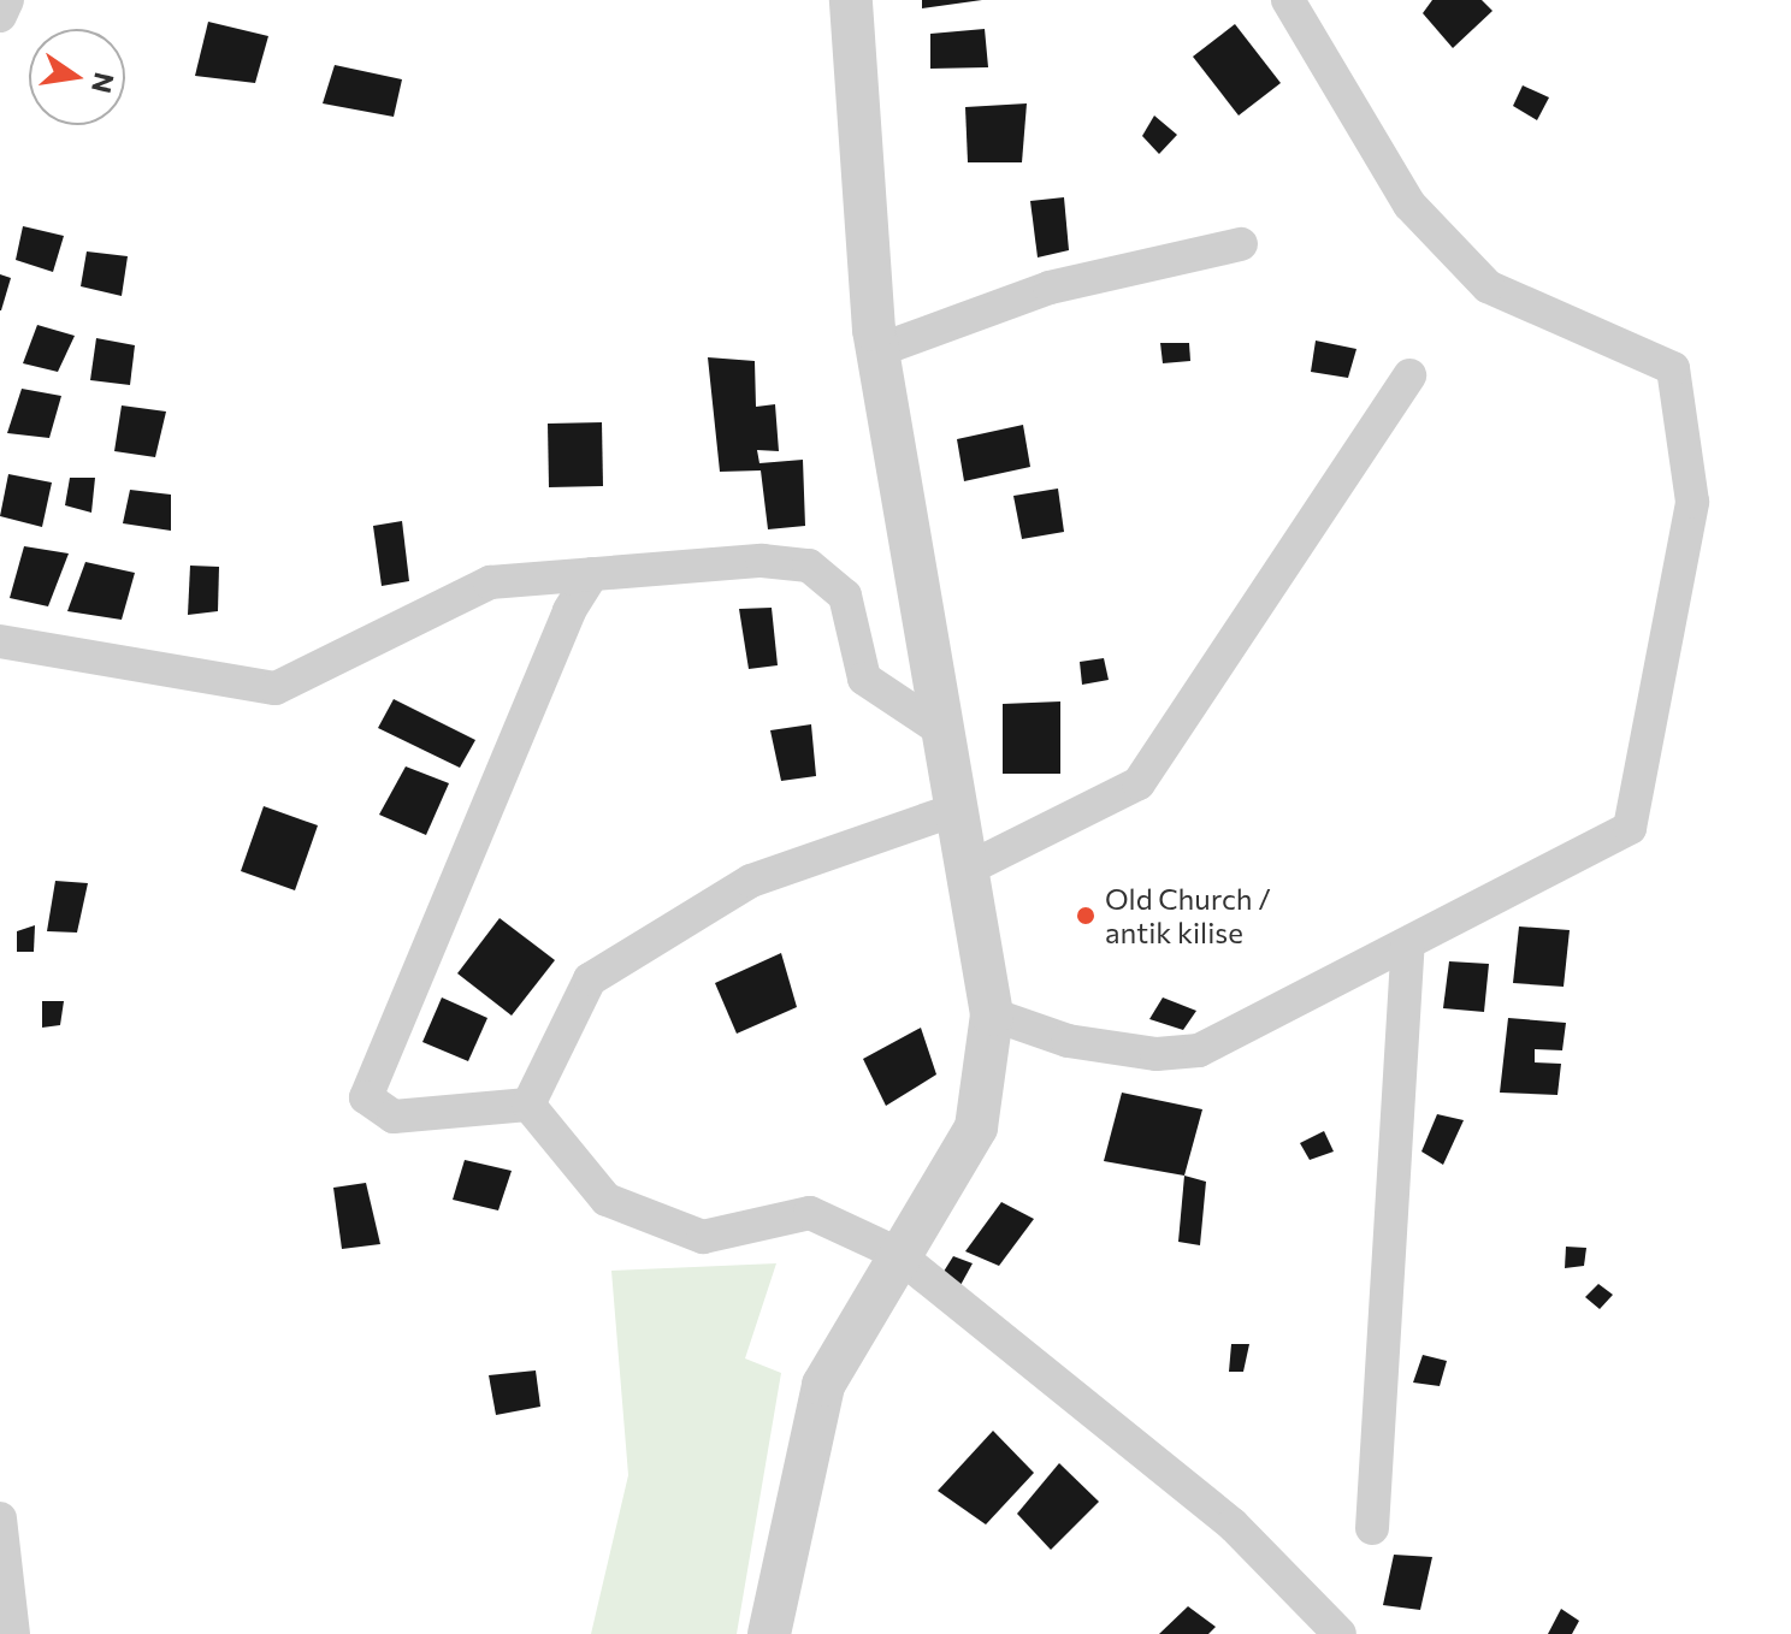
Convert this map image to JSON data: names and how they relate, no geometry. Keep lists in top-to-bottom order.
{
  "places": ["Old Church / antik kilise"],
  "north": "right"
}
